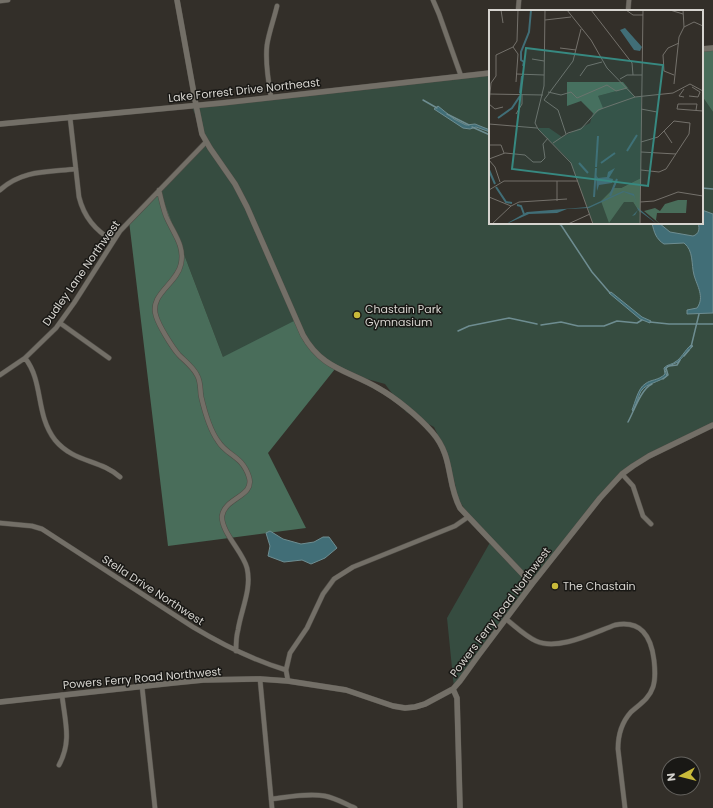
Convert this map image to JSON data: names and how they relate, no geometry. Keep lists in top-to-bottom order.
{
  "streets": {
    "street": [
      "Lake Forrest Drive Northeast",
      "Dudley Lane Northwest",
      "Stella Drive Northwest",
      "Powers Ferry Road Northwest"
    ]
  },
  "places": ["Chastain Park Gymnasium", "The Chastain"],
  "north": "left"
}
